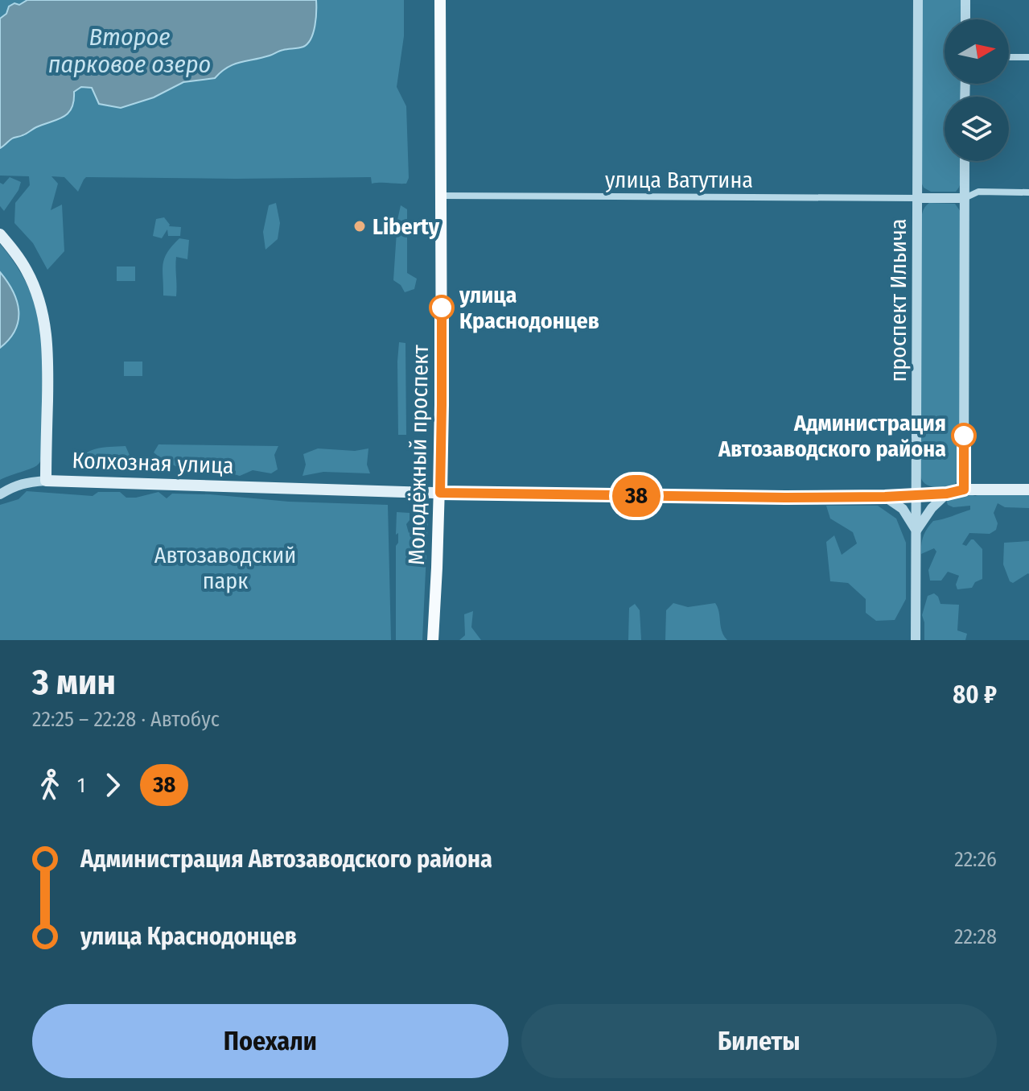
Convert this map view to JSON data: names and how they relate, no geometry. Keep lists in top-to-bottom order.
{
  "streets": {
    "main road": ["Молодёжный проспект", "Колхозная улица"],
    "street": ["улица Ватутина", "проспект Ильича"]
  },
  "crossings": [
    ["улица Ватутина", "проспект Ильича"],
    ["улица Ватутина", "Молодёжный проспект"],
    ["Молодёжный проспект", "Колхозная улица"]
  ],
  "water": ["Второе парковое озеро"],
  "parks": ["Автозаводский парк"],
  "places": ["Liberty", "улица Краснодонцев", "Администрация Автозаводского района"],
  "lines": ["bus line 38"],
  "north": "right",
  "page": {
    "on_map": "38",
    "heading": ["3 мин", "22:25 – 22:28 · Автобус", "80 ₽"],
    "legs": ["1", "38"],
    "list": [
      {
        "name": "Администрация Автозаводского района",
        "value": "22:26"
      },
      {
        "name": "улица Краснодонцев",
        "value": "22:28"
      }
    ],
    "buttons": ["Поехали", "Билеты"]
  }
}
